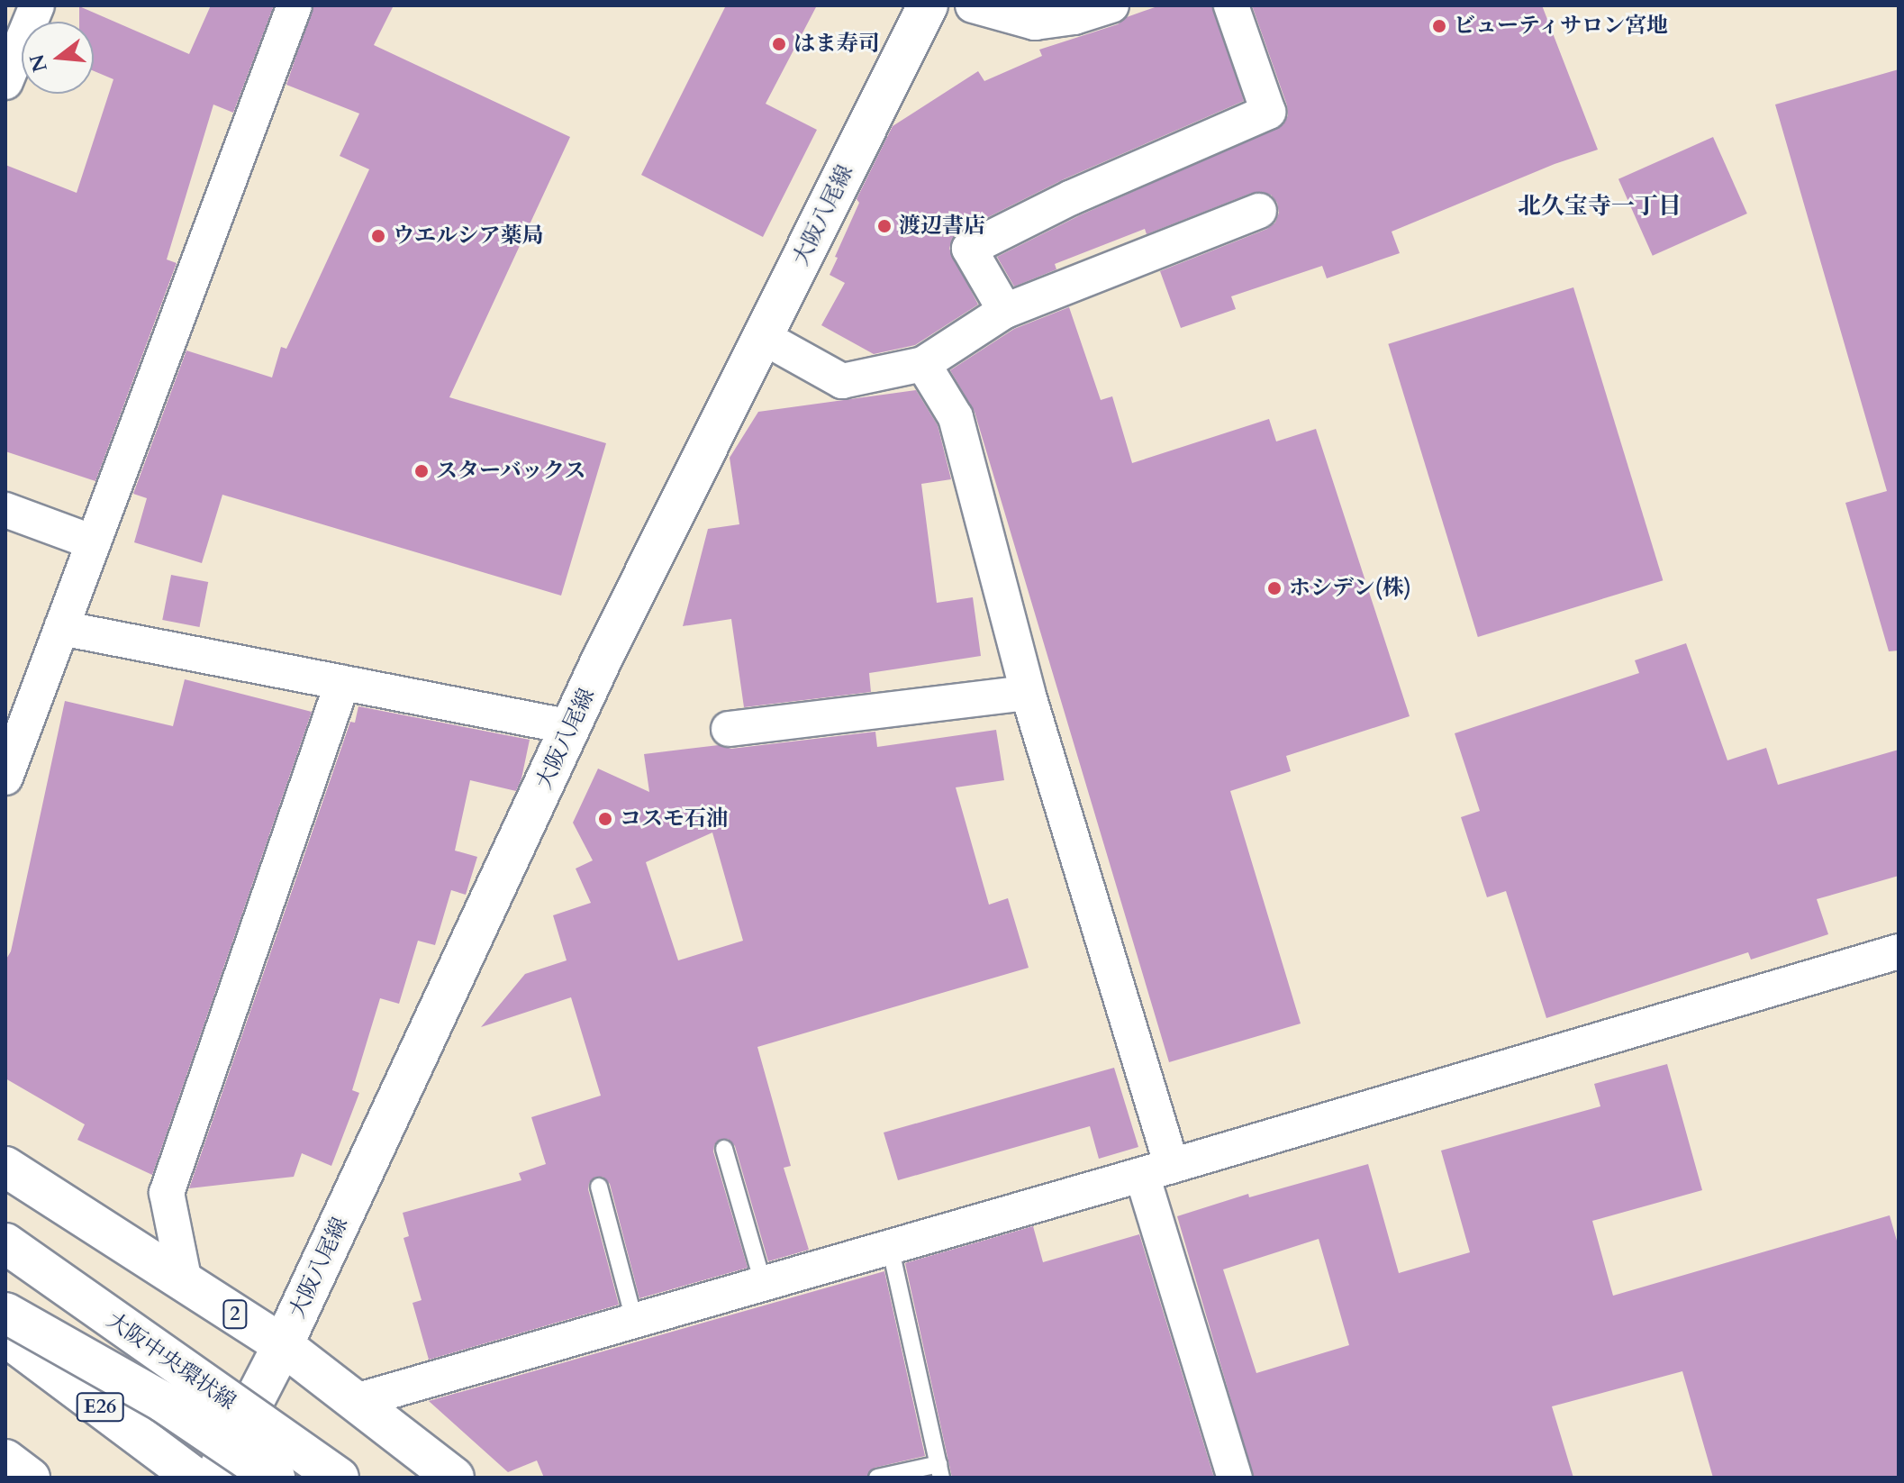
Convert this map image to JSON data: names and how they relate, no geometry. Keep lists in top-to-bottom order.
{
  "streets": {
    "main road": [
      "大阪八尾線",
      "2",
      "大阪中央環状線",
      "E26"
    ]
  },
  "crossings": [
    ["大阪八尾線", "2"]
  ],
  "districts": ["北久宝寺一丁目"],
  "places": [
    "ビューティサロン宮地",
    "はま寿司",
    "渡辺書店",
    "ウエルシア薬局",
    "スターバックス",
    "ホシデン(株)",
    "コスモ石油"
  ],
  "north": "left"
}
